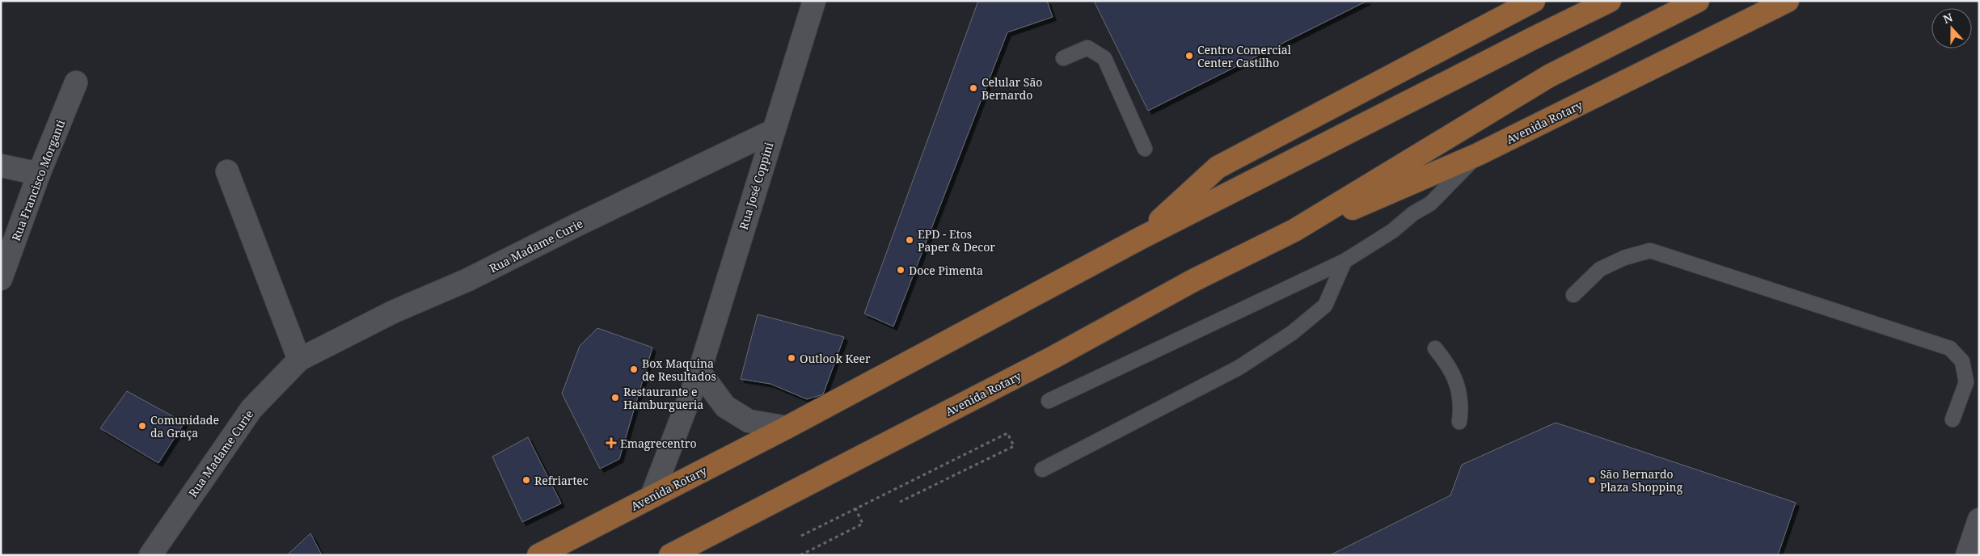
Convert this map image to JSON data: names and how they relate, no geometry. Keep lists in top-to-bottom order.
{
  "streets": {
    "main road": ["Avenida Rotary"],
    "street": ["Rua Francisco Morganti", "Rua José Coppini", "Rua Madame Curie"]
  },
  "crossings": [
    ["Avenida Rotary", "Rua José Coppini"],
    ["Rua José Coppini", "Rua Madame Curie"]
  ],
  "places": {
    "other": [
      "Centro Comercial Center Castilho",
      "Celular São Bernardo",
      "EPD - Etos Paper & Decor",
      "Doce Pimenta",
      "Outlook Keer",
      "Box Maquina de Resultados",
      "Restaurante e Hamburgueria",
      "Comunidade da Graça",
      "Refriartec",
      "São Bernardo Plaza Shopping"
    ],
    "health": ["Emagrecentro"]
  },
  "north": "top"
}
